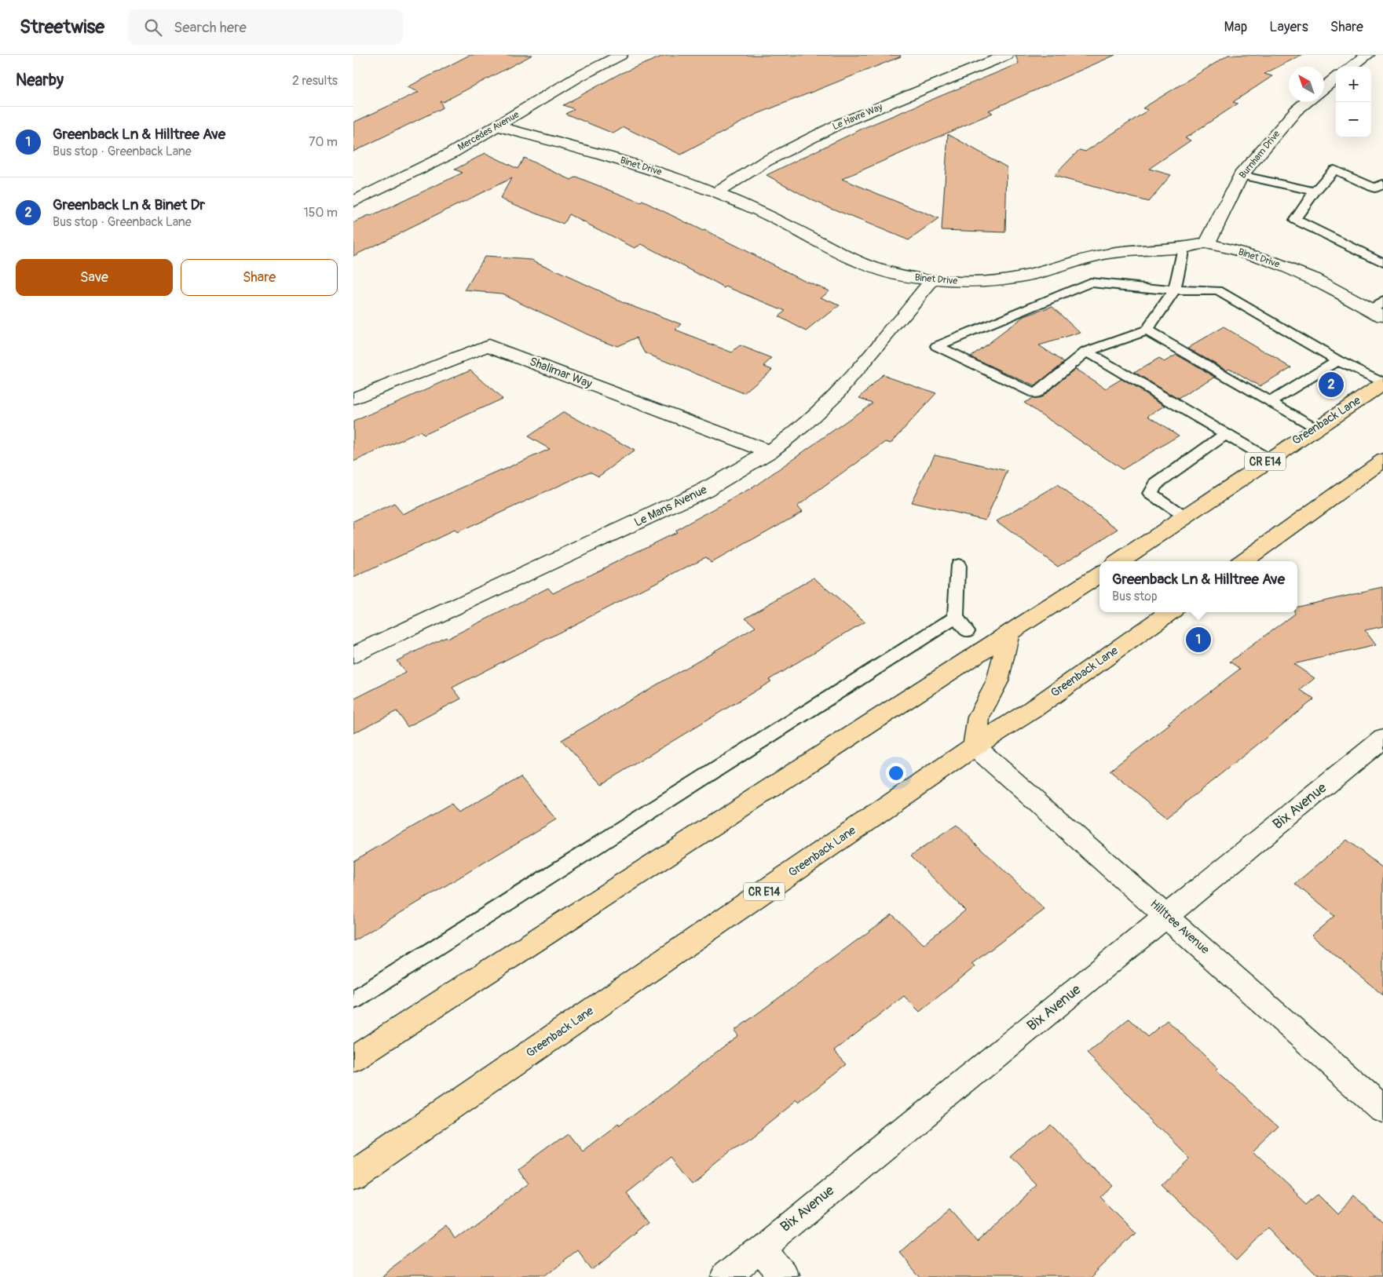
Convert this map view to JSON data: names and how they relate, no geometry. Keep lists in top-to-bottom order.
{
  "streets": {
    "main road": ["Greenback Lane", "CR E14"],
    "street": [
      "Le Havre Way",
      "Mercedes Avenue",
      "Burnham Drive",
      "Binet Drive",
      "Shalimar Way",
      "Le Mans Avenue",
      "Bix Avenue",
      "Hilltree Avenue"
    ]
  },
  "crossings": [
    ["Le Havre Way", "Binet Drive"],
    ["Mercedes Avenue", "Binet Drive"],
    ["Burnham Drive", "Binet Drive"],
    ["Binet Drive", "Le Mans Avenue"],
    ["Shalimar Way", "Le Mans Avenue"],
    ["Greenback Lane", "Hilltree Avenue"],
    ["Bix Avenue", "Hilltree Avenue"]
  ],
  "north": "top left",
  "page": {
    "header": "Streetwise",
    "search": "Search here",
    "nav": ["Map", "Layers", "Share"],
    "heading": ["Nearby", "2 results"],
    "map_buttons": ["+", "−"],
    "list": [
      {
        "mark": "1",
        "name": "Greenback Ln & Hilltree Ave",
        "note": "Bus stop · Greenback Lane",
        "value": "70 m"
      },
      {
        "mark": "2",
        "name": "Greenback Ln & Binet Dr",
        "note": "Bus stop · Greenback Lane",
        "value": "150 m"
      }
    ],
    "buttons": ["Save", "Share"],
    "pins": ["2", "1"],
    "popup": ["Greenback Ln & Hilltree Ave", "Bus stop"]
  }
}
